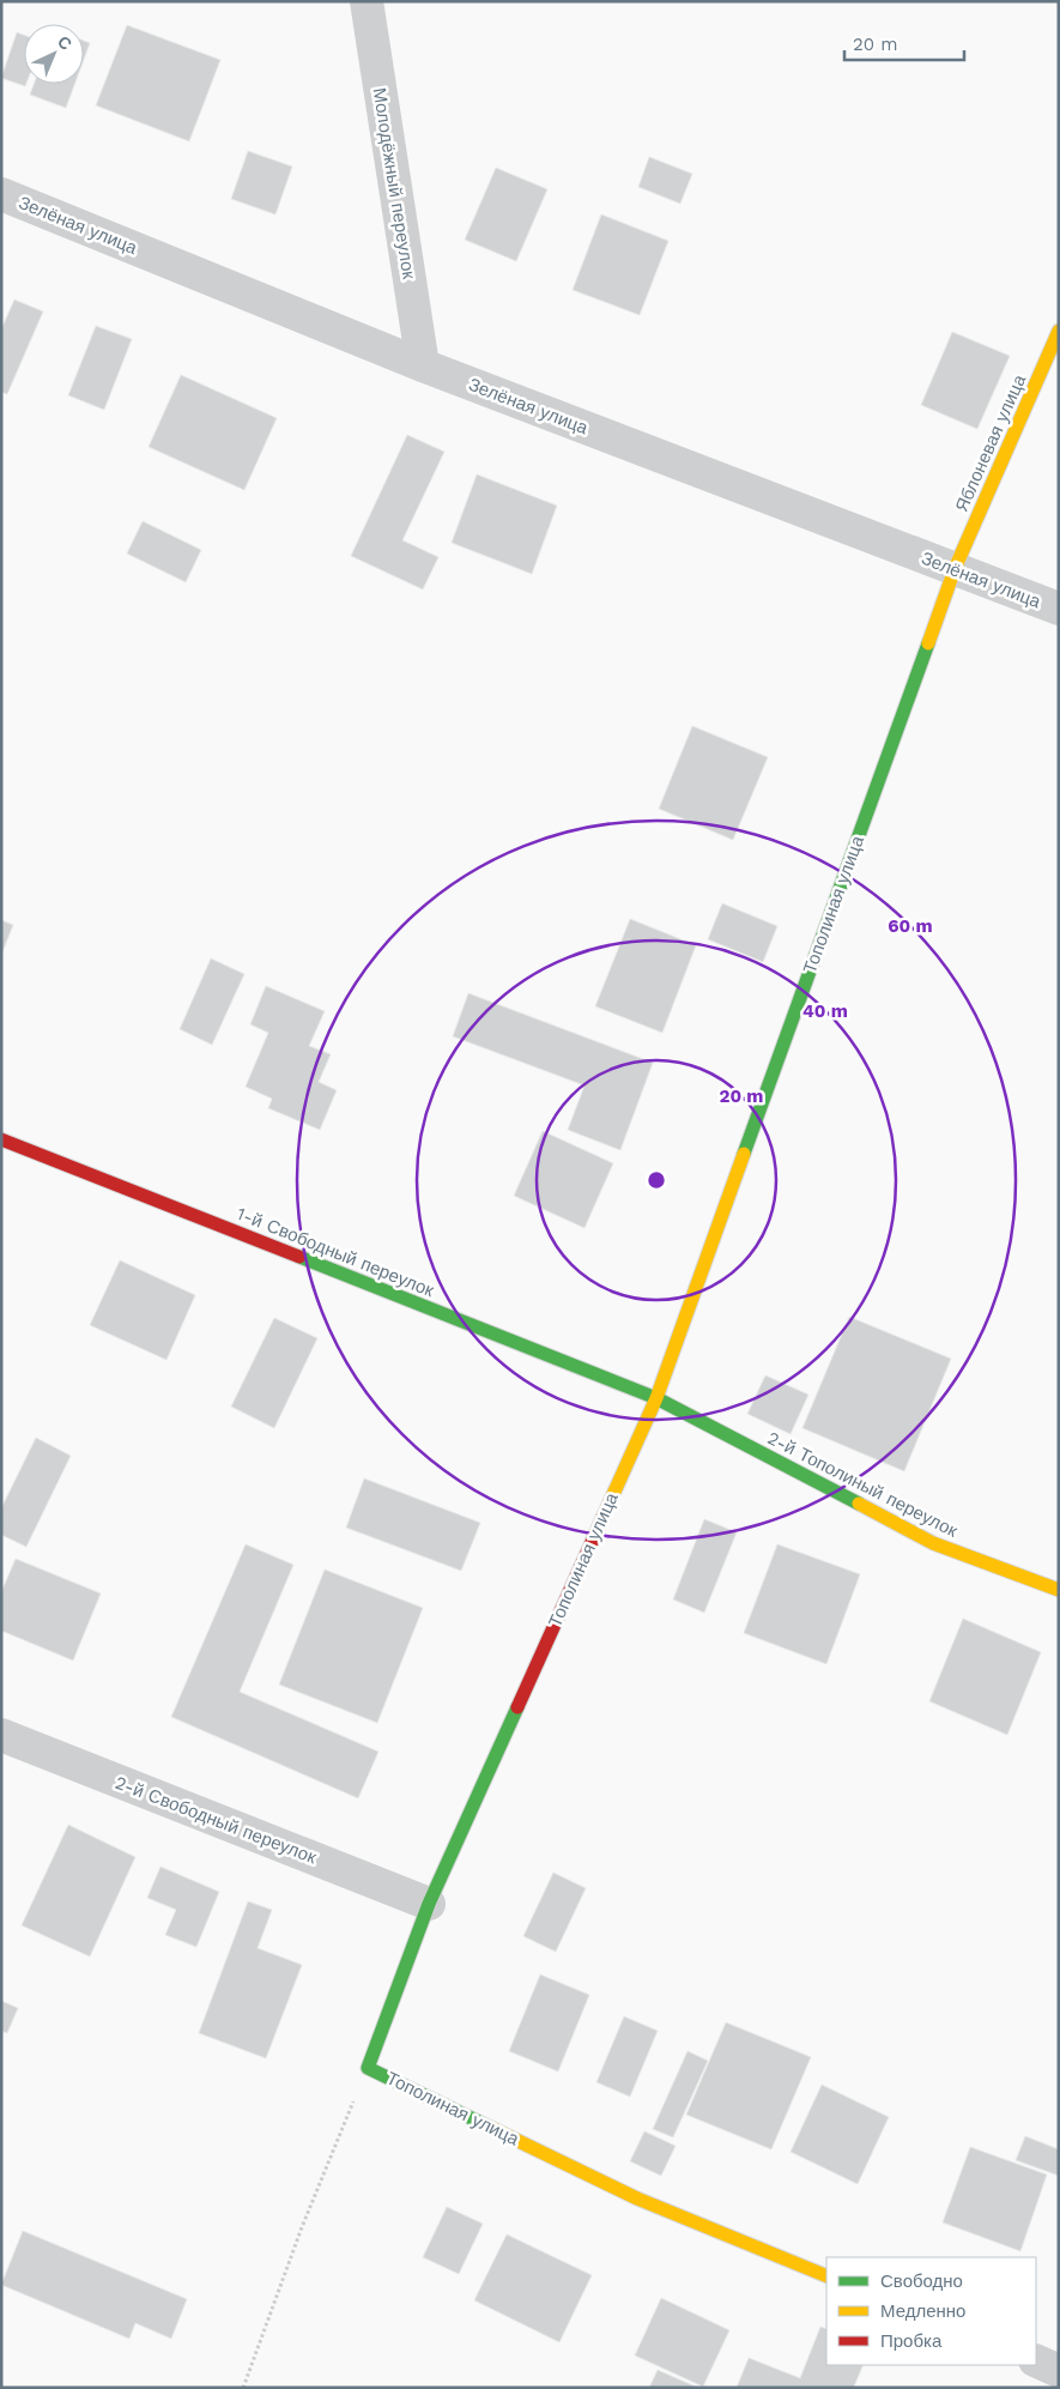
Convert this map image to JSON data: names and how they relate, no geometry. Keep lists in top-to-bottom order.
{
  "streets": {
    "street": [
      "Молодёжный переулок",
      "Зелёная улица",
      "Яблоневая улица",
      "Тополиная улица",
      "1-й Свободный переулок",
      "2-й Тополиный переулок",
      "2-й Свободный переулок"
    ]
  },
  "crossings": [
    ["Молодёжный переулок", "Зелёная улица"],
    ["Зелёная улица", "Яблоневая улица"],
    ["Зелёная улица", "Тополиная улица"],
    ["Яблоневая улица", "Тополиная улица"],
    ["Тополиная улица", "1-й Свободный переулок"],
    ["Тополиная улица", "2-й Тополиный переулок"],
    ["Тополиная улица", "2-й Свободный переулок"],
    ["1-й Свободный переулок", "2-й Тополиный переулок"]
  ],
  "legend": ["Свободно", "Медленно", "Пробка"],
  "scale_bar": "20 m",
  "north": "top right",
  "rings": ["60 m", "40 m", "20 m"]
}
